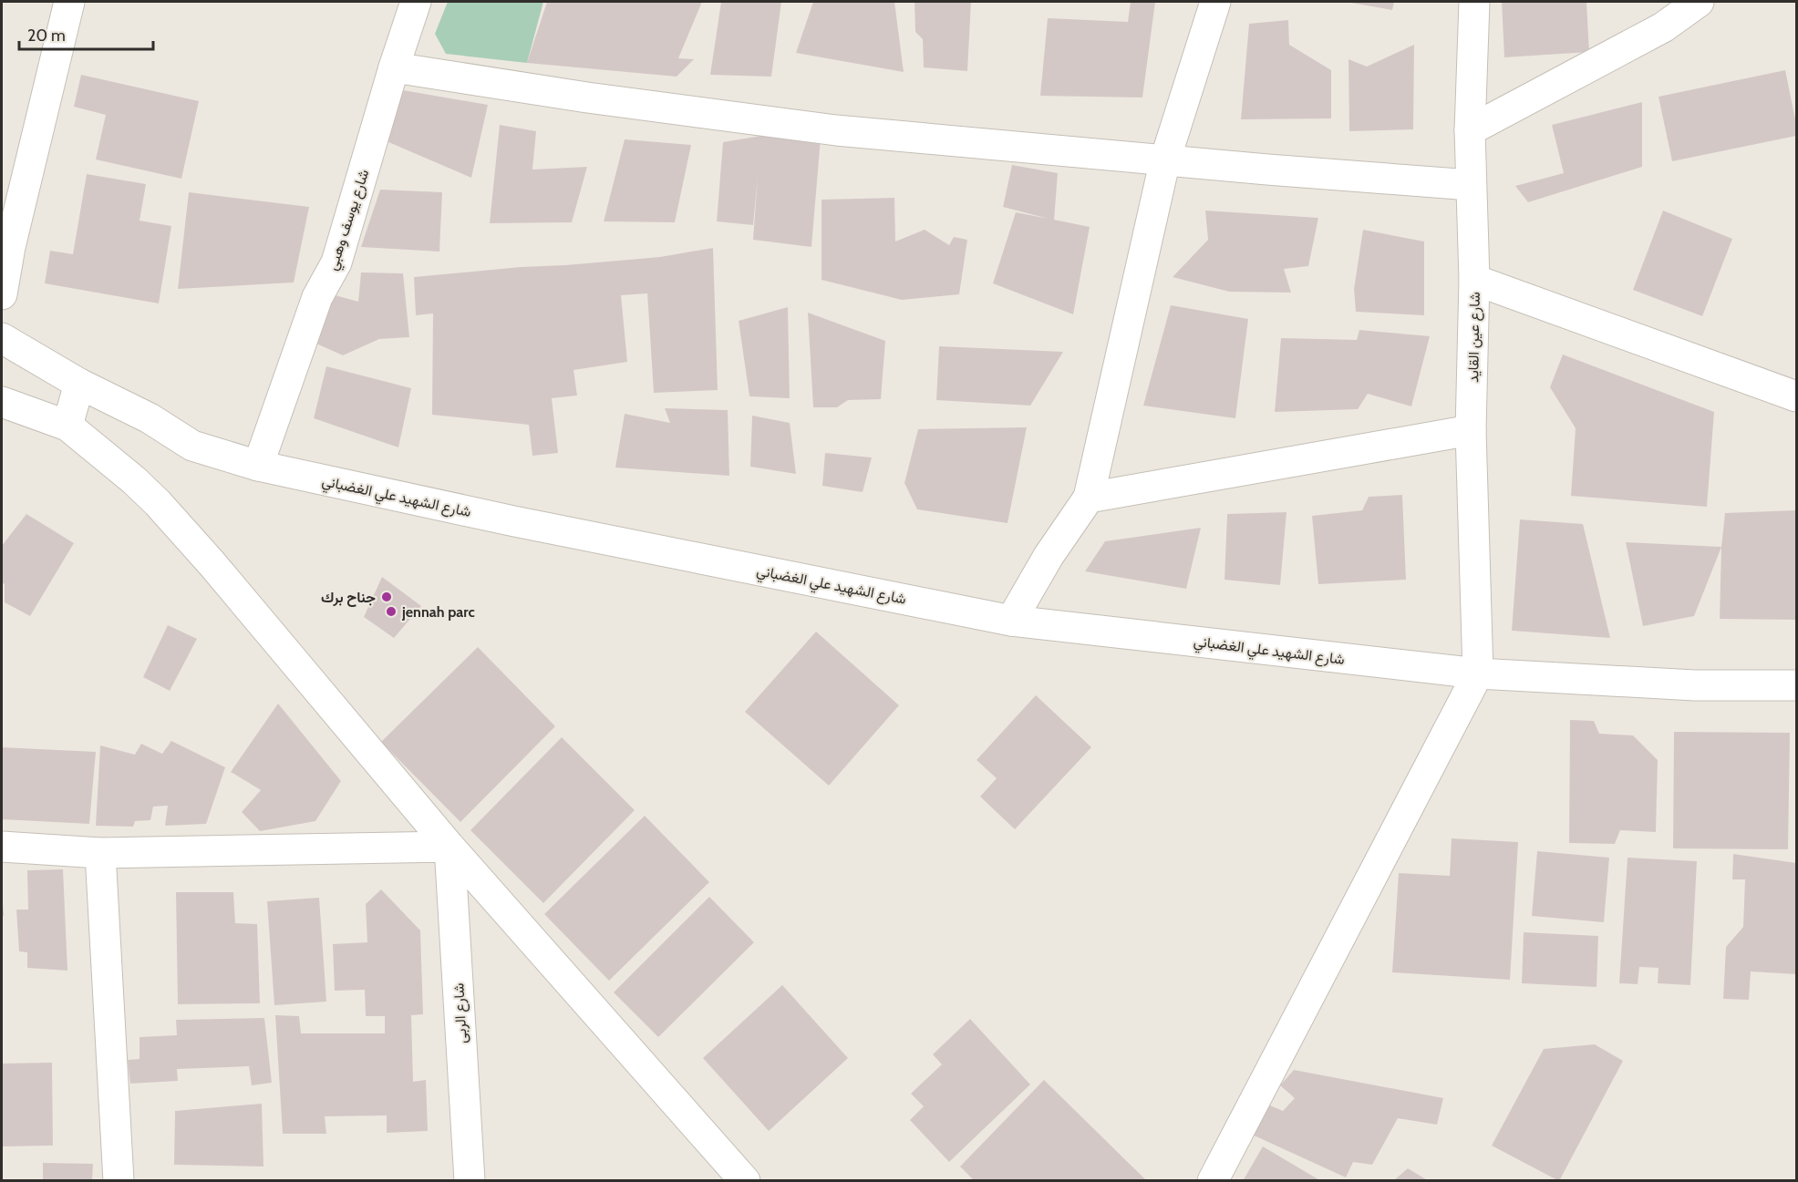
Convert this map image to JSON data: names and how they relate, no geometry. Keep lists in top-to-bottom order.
{
  "streets": {
    "street": [
      "شارع يوسف وهبي",
      "شارع عين القايد",
      "شارع الشهيد علي الغضباني",
      "شارع الربى"
    ]
  },
  "crossings": [
    ["شارع يوسف وهبي", "شارع الشهيد علي الغضباني"],
    ["شارع عين القايد", "شارع الشهيد علي الغضباني"]
  ],
  "places": ["جناح برك", "jennah parc"],
  "scale_bar": "20 m"
}
